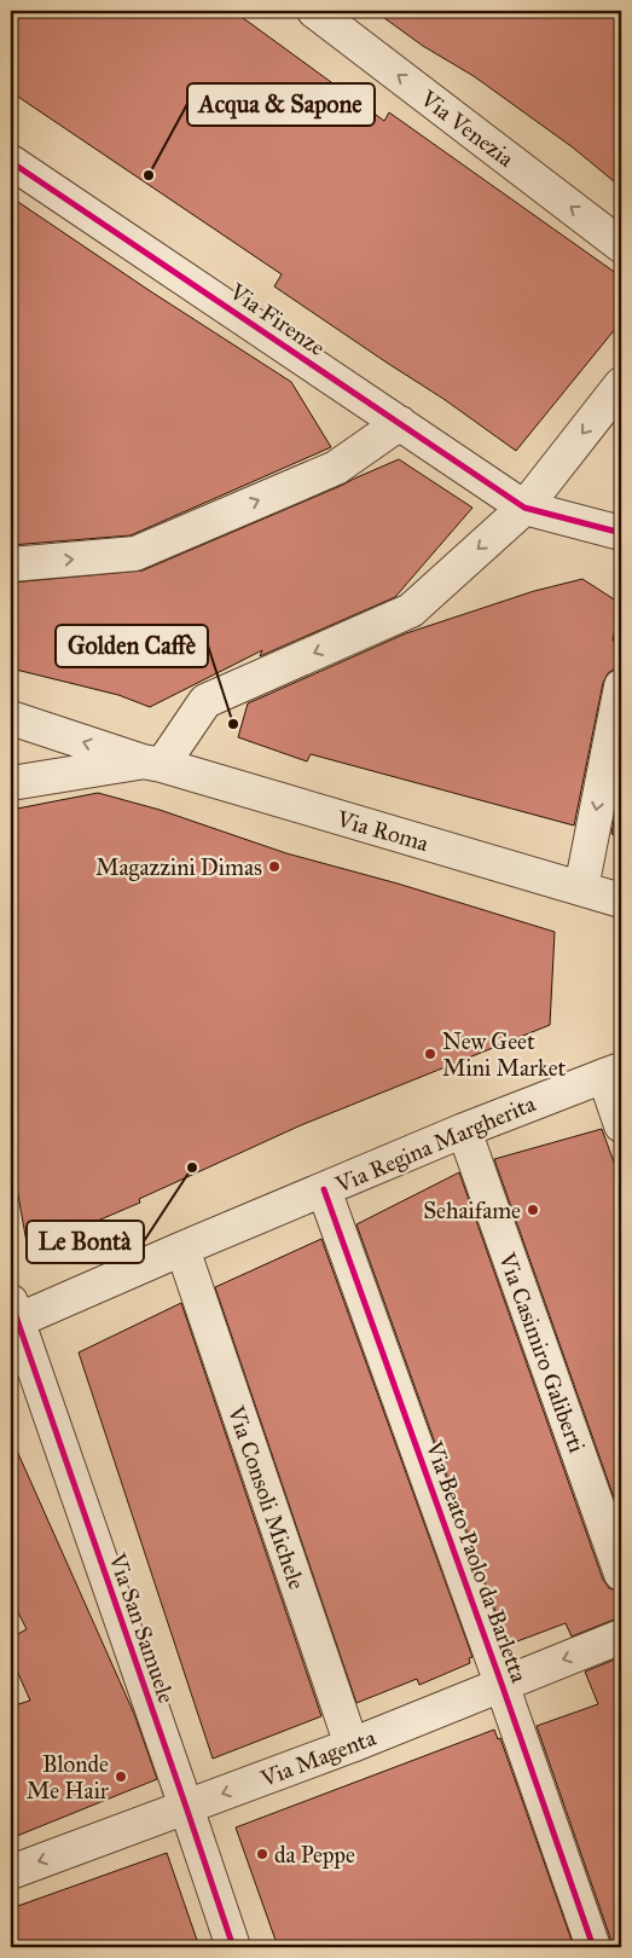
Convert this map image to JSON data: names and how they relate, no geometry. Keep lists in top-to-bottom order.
{
  "streets": {
    "street": [
      "Via Venezia",
      "Via Firenze",
      "Via Roma",
      "Via Regina Margherita",
      "Via Casimiro Galiberti",
      "Via Consoli Michele",
      "Via Beato Paolo da Barletta",
      "Via San Samuele",
      "Via Magenta"
    ]
  },
  "crossings": [
    ["Via Regina Margherita", "Via Casimiro Galiberti"],
    ["Via Regina Margherita", "Via Consoli Michele"],
    ["Via Regina Margherita", "Via Beato Paolo da Barletta"],
    ["Via Regina Margherita", "Via San Samuele"],
    ["Via Consoli Michele", "Via Magenta"],
    ["Via Beato Paolo da Barletta", "Via Magenta"],
    ["Via San Samuele", "Via Magenta"]
  ],
  "one_way": ["Via Venezia", "Via Magenta"],
  "places": [
    "Acqua & Sapone",
    "Golden Caffè",
    "Magazzini Dimas",
    "New Geet Mini Market",
    "Le Bontà",
    "Sehaifame",
    "Blonde Me Hair",
    "da Peppe"
  ]
}
